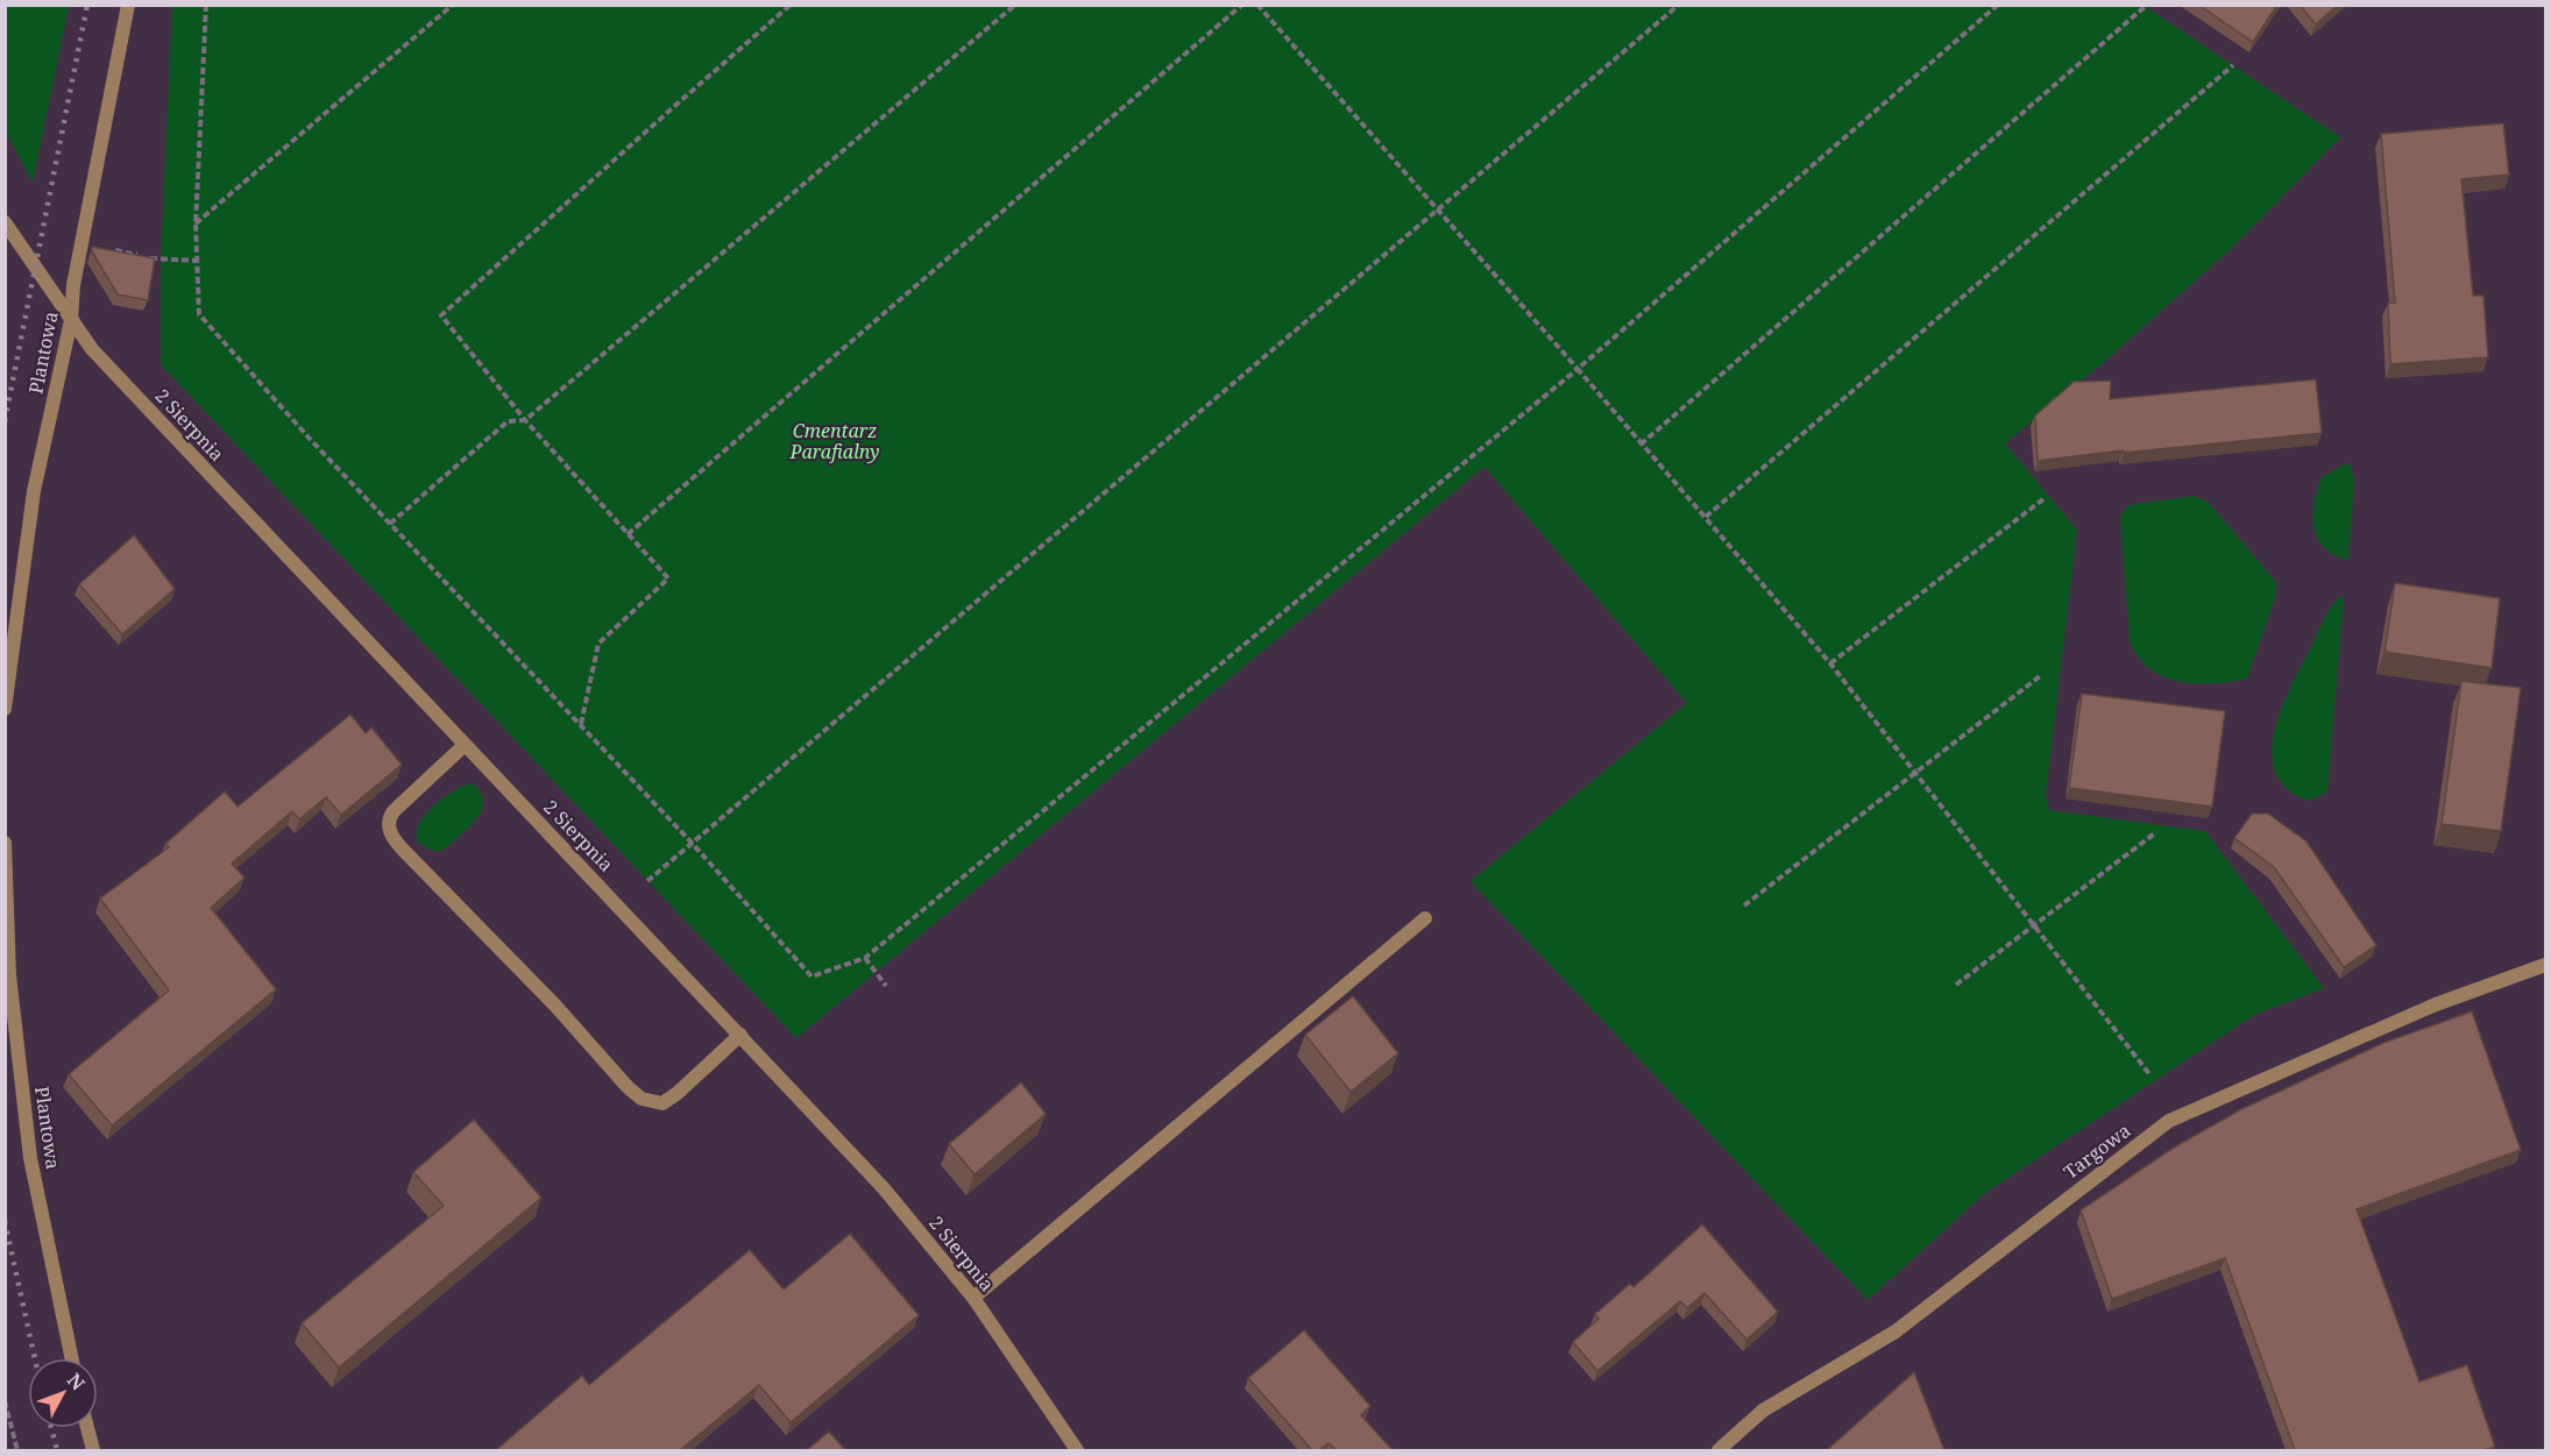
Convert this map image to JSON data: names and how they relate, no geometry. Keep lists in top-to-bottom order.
{
  "streets": {
    "street": ["Plantowa", "2 Sierpnia", "Targowa"]
  },
  "crossings": [
    ["Plantowa", "2 Sierpnia"]
  ],
  "parks": ["Cmentarz Parafialny"],
  "north": "top right"
}
